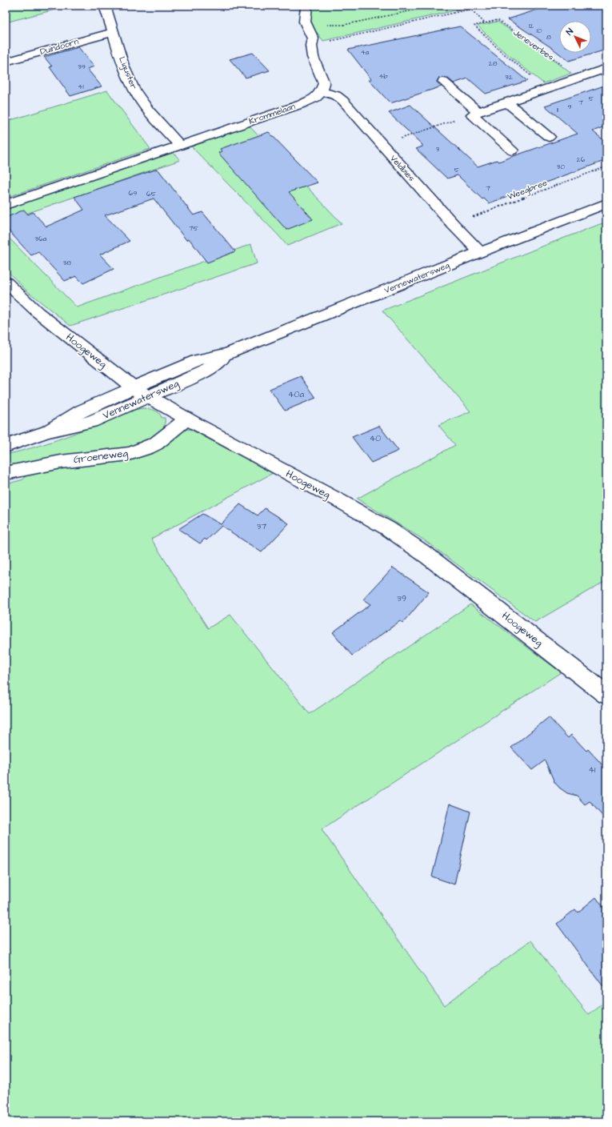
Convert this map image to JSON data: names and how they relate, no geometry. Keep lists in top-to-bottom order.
{
  "streets": {
    "street": [
      "Duindoorn",
      "Liguster",
      "Krommelaan",
      "Veldbies",
      "Vennewatersweg",
      "Hoogeweg",
      "Groeneweg"
    ],
    "path": ["Jeneverbes", "Weegbree"]
  },
  "crossings": [
    ["Duindoorn", "Liguster"],
    ["Liguster", "Krommelaan"],
    ["Krommelaan", "Veldbies"],
    ["Veldbies", "Weegbree"],
    ["Veldbies", "Vennewatersweg"],
    ["Vennewatersweg", "Hoogeweg"],
    ["Hoogeweg", "Groeneweg"]
  ],
  "house_numbers": [
    "12",
    "10",
    "8",
    "4a",
    "28",
    "39",
    "4b",
    "32",
    "41",
    "5",
    "7",
    "9",
    "11",
    "3",
    "26",
    "30",
    "5",
    "7",
    "69",
    "65",
    "75",
    "36a",
    "38",
    "40a",
    "40",
    "37",
    "39",
    "41"
  ],
  "north": "top left"
}
